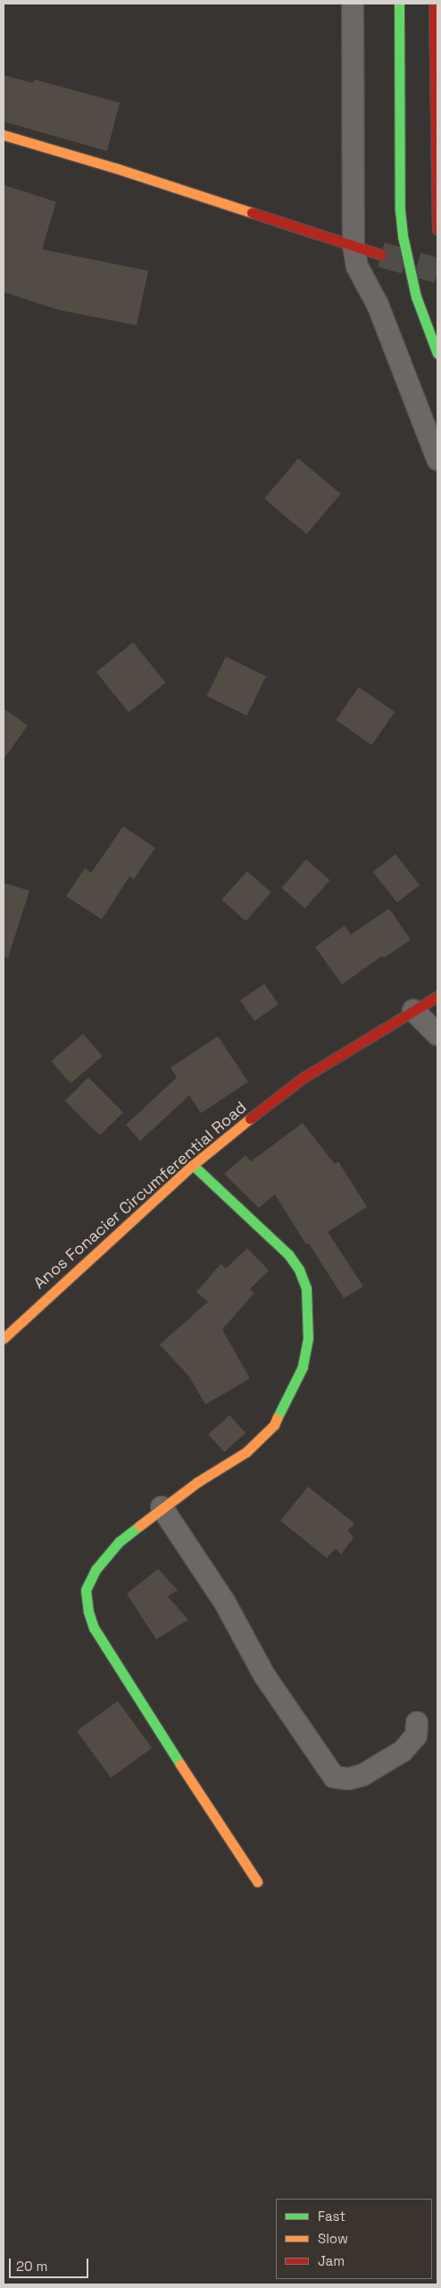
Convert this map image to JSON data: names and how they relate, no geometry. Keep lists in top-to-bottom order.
{
  "streets": {
    "street": ["Anos Fonacier Circumferential Road"]
  },
  "legend": ["Fast", "Slow", "Jam"],
  "scale_bar": "20 m"
}
